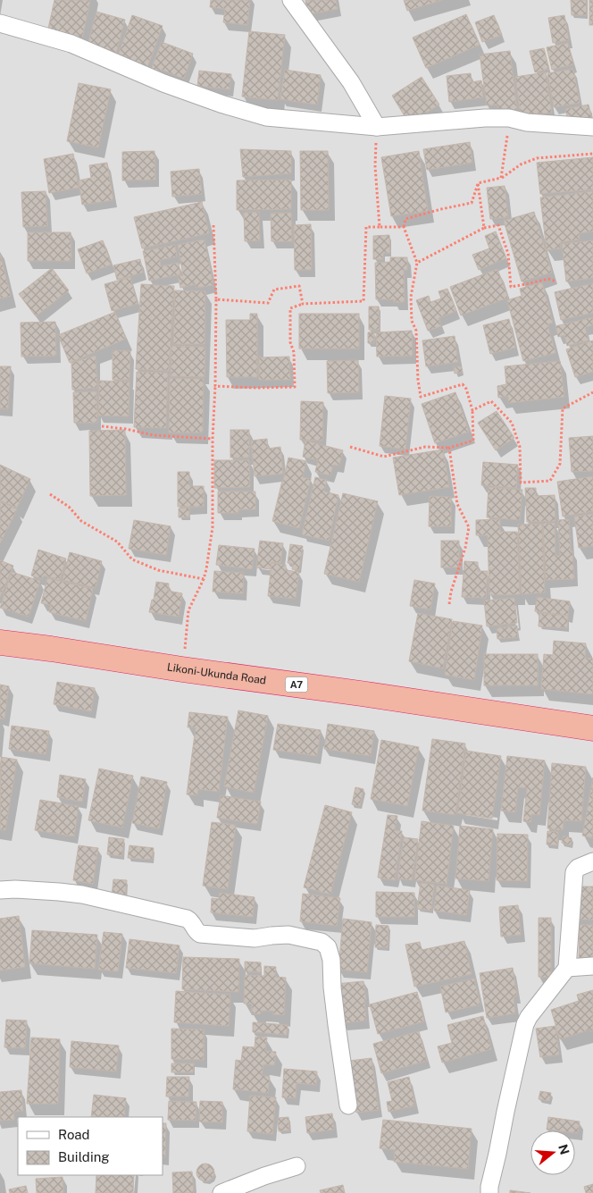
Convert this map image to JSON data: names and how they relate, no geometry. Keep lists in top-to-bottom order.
{
  "streets": {
    "highway": ["Likoni-Ukunda Road", "A7"]
  },
  "legend": ["Road", "Building"],
  "north": "right"
}
